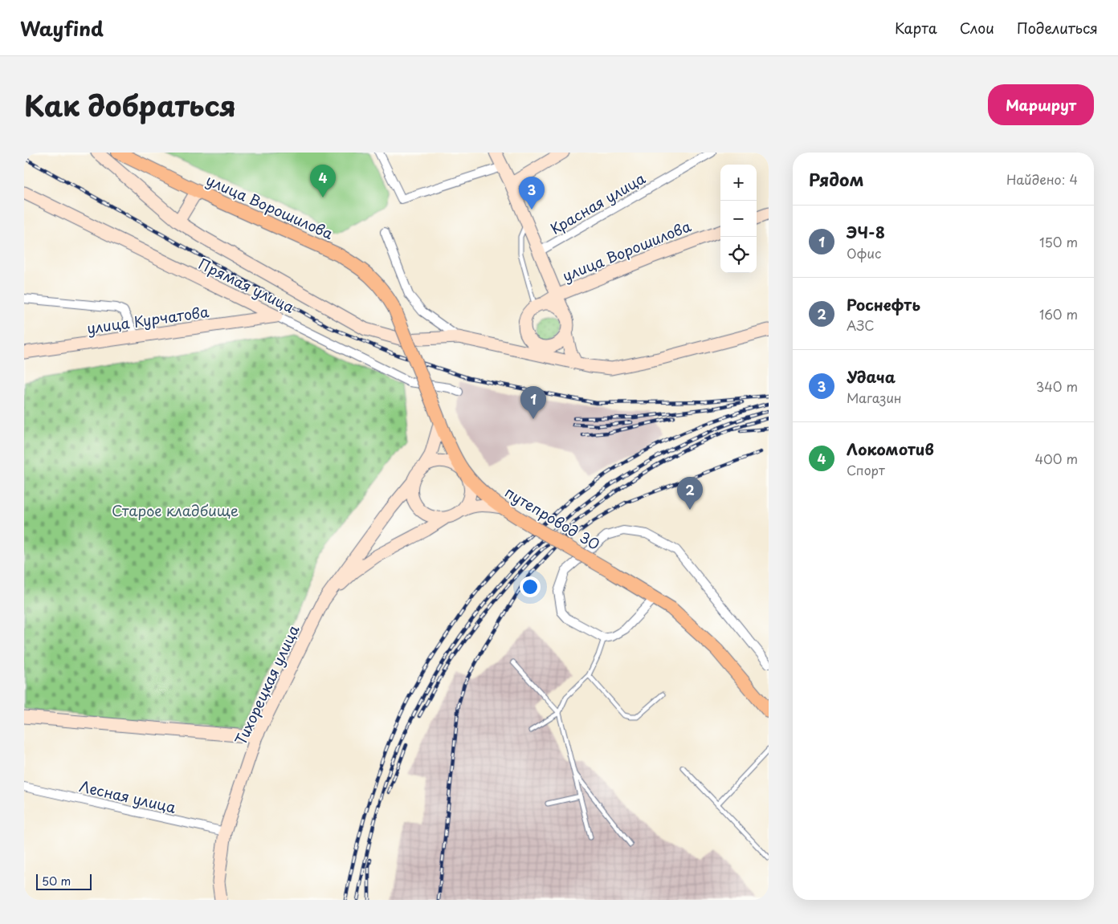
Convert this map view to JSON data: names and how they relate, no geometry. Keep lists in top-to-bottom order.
{
  "streets": {
    "main road": ["улица Ворошилова", "путепровод 30"],
    "street": [
      "Красная улица",
      "Прямая улица",
      "улица Курчатова",
      "Тихорецкая улица",
      "Лесная улица"
    ]
  },
  "crossings": [
    ["улица Ворошилова", "путепровод 30"],
    ["Прямая улица", "улица Курчатова"],
    ["Тихорецкая улица", "Лесная улица"]
  ],
  "parks": ["Старое кладбище"],
  "scale_bar": "50 m",
  "page": {
    "header": "Wayfind",
    "nav": ["Карта", "Слои", "Поделиться"],
    "title": "Как добраться",
    "buttons": "Маршрут",
    "heading": ["Рядом", "Найдено: 4"],
    "map_buttons": ["+", "−"],
    "pins": [
      "4",
      "3",
      "1",
      "2"
    ],
    "list": [
      {
        "mark": "1",
        "name": "ЭЧ-8",
        "note": "Офис",
        "value": "150 m"
      },
      {
        "mark": "2",
        "name": "Роснефть",
        "note": "АЗС",
        "value": "160 m"
      },
      {
        "mark": "3",
        "name": "Удача",
        "note": "Магазин",
        "value": "340 m"
      },
      {
        "mark": "4",
        "name": "Локомотив",
        "note": "Спорт",
        "value": "400 m"
      }
    ],
    "scale": "50 m"
  }
}
